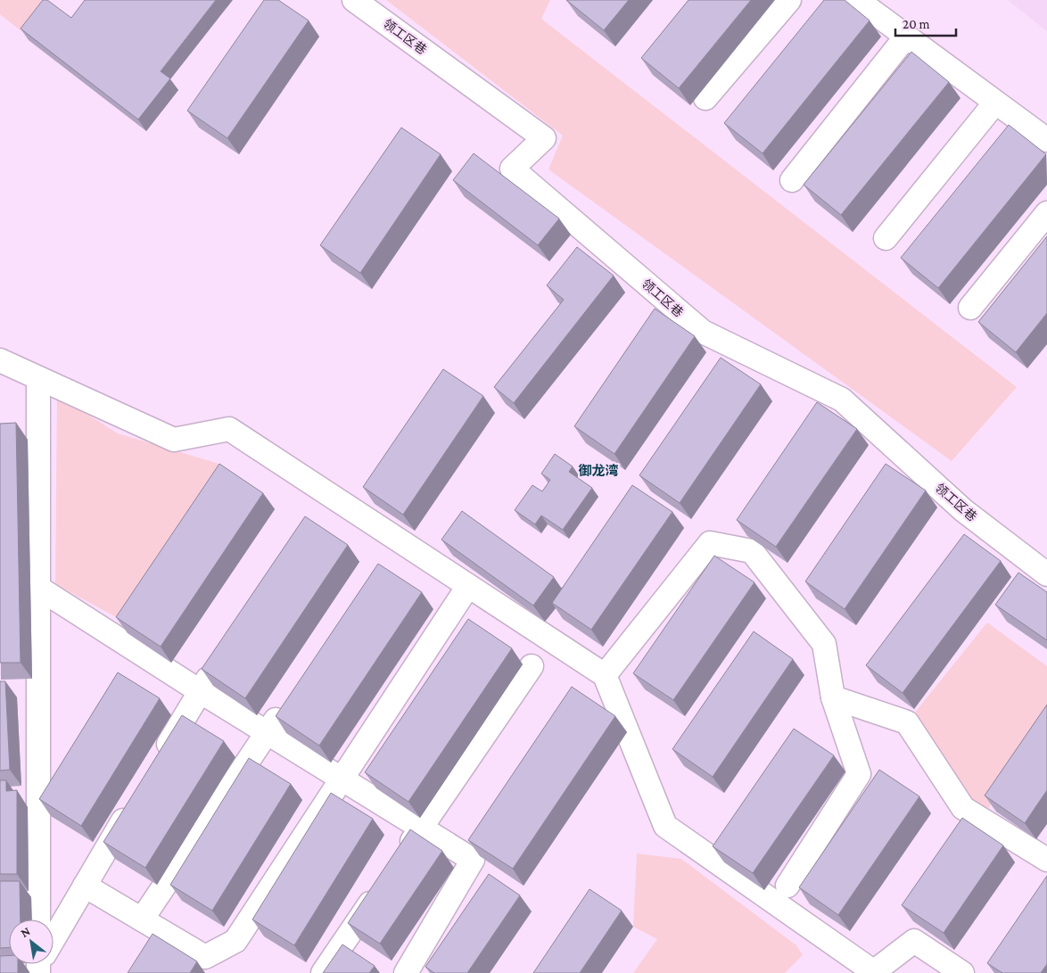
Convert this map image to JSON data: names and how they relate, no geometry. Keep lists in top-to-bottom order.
{
  "streets": {
    "street": ["领工区巷"]
  },
  "districts": ["御龙湾"],
  "scale_bar": "20 m",
  "north": "top left"
}
